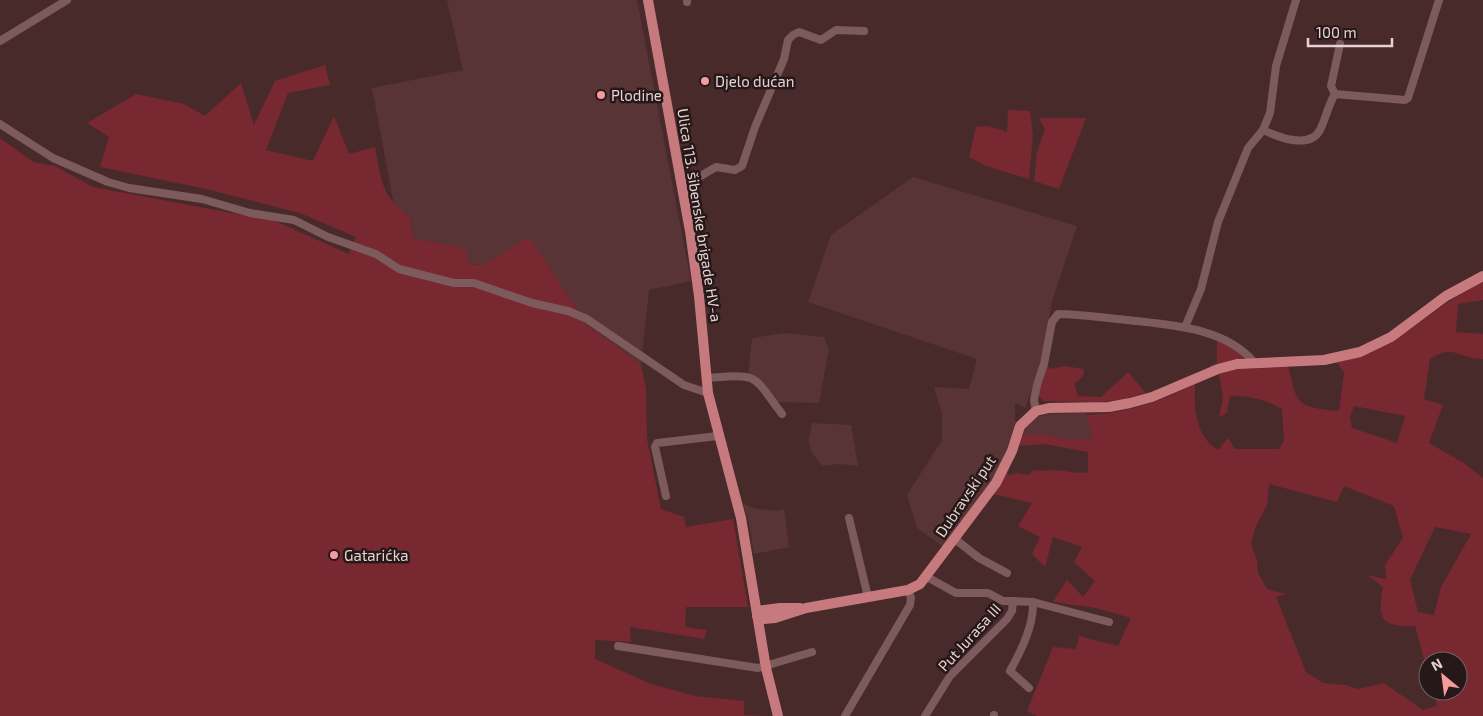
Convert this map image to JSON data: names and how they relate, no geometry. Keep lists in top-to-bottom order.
{
  "streets": {
    "main road": ["Ulica 113. šibenske brigade HV-a", "Dubravski put"],
    "street": ["Put Jurasa III"]
  },
  "crossings": [
    ["Ulica 113. šibenske brigade HV-a", "Dubravski put"],
    ["Dubravski put", "Put Jurasa III"]
  ],
  "places": ["Djelo dućan", "Plodine", "Gatarićka"],
  "scale_bar": "100 m",
  "north": "top left"
}
